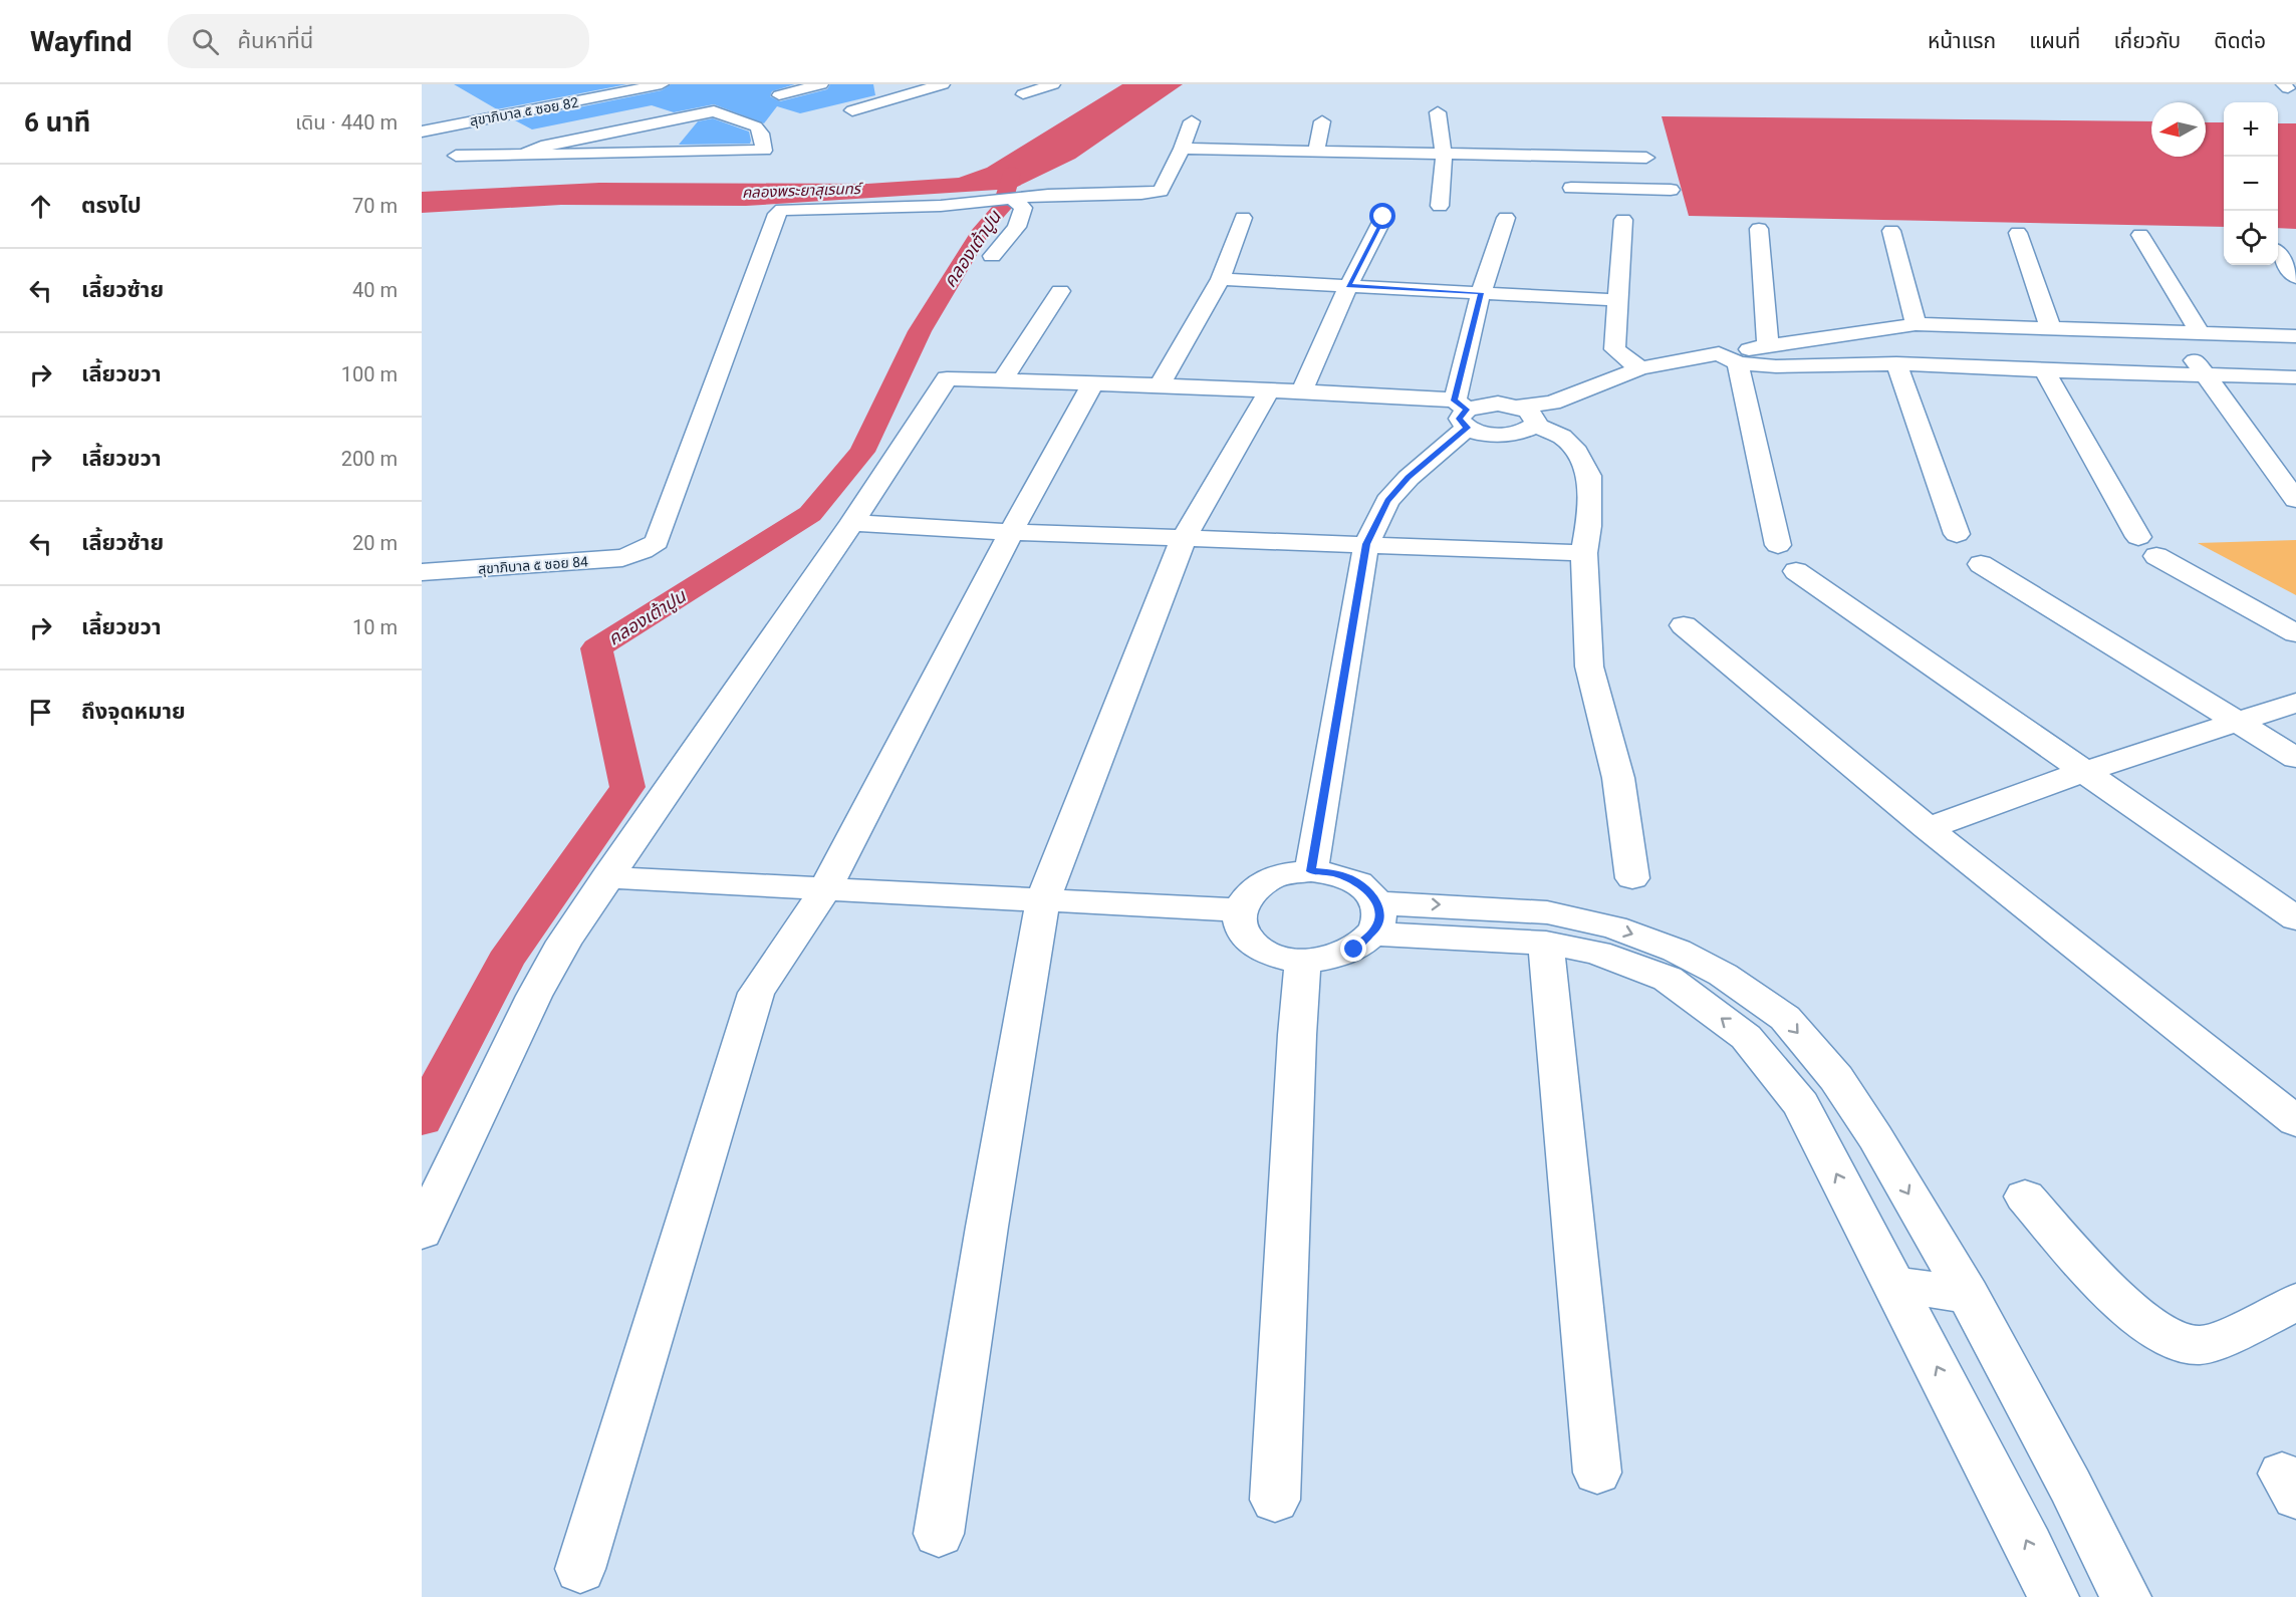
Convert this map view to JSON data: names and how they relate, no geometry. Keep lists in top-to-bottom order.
{
  "streets": {
    "street": ["สุขาภิบาล ๕ ซอย 82", "สุขาภิบาล ๕ ซอย 84"]
  },
  "water": ["คลองพระยาสุเรนทร์", "คลองเต้าปูน"],
  "north": "left",
  "page": {
    "header": "Wayfind",
    "search": "ค้นหาที่นี่",
    "nav": [
      "หน้าแรก",
      "แผนที่",
      "เกี่ยวกับ",
      "ติดต่อ"
    ],
    "heading": ["6 นาที", "เดิน · 440 m"],
    "map_buttons": ["+", "−"],
    "list": [
      ["ตรงไป", "70 m"],
      ["เลี้ยวซ้าย", "40 m"],
      ["เลี้ยวขวา", "100 m"],
      ["เลี้ยวขวา", "200 m"],
      ["เลี้ยวซ้าย", "20 m"],
      ["เลี้ยวขวา", "10 m"],
      "ถึงจุดหมาย"
    ]
  }
}
